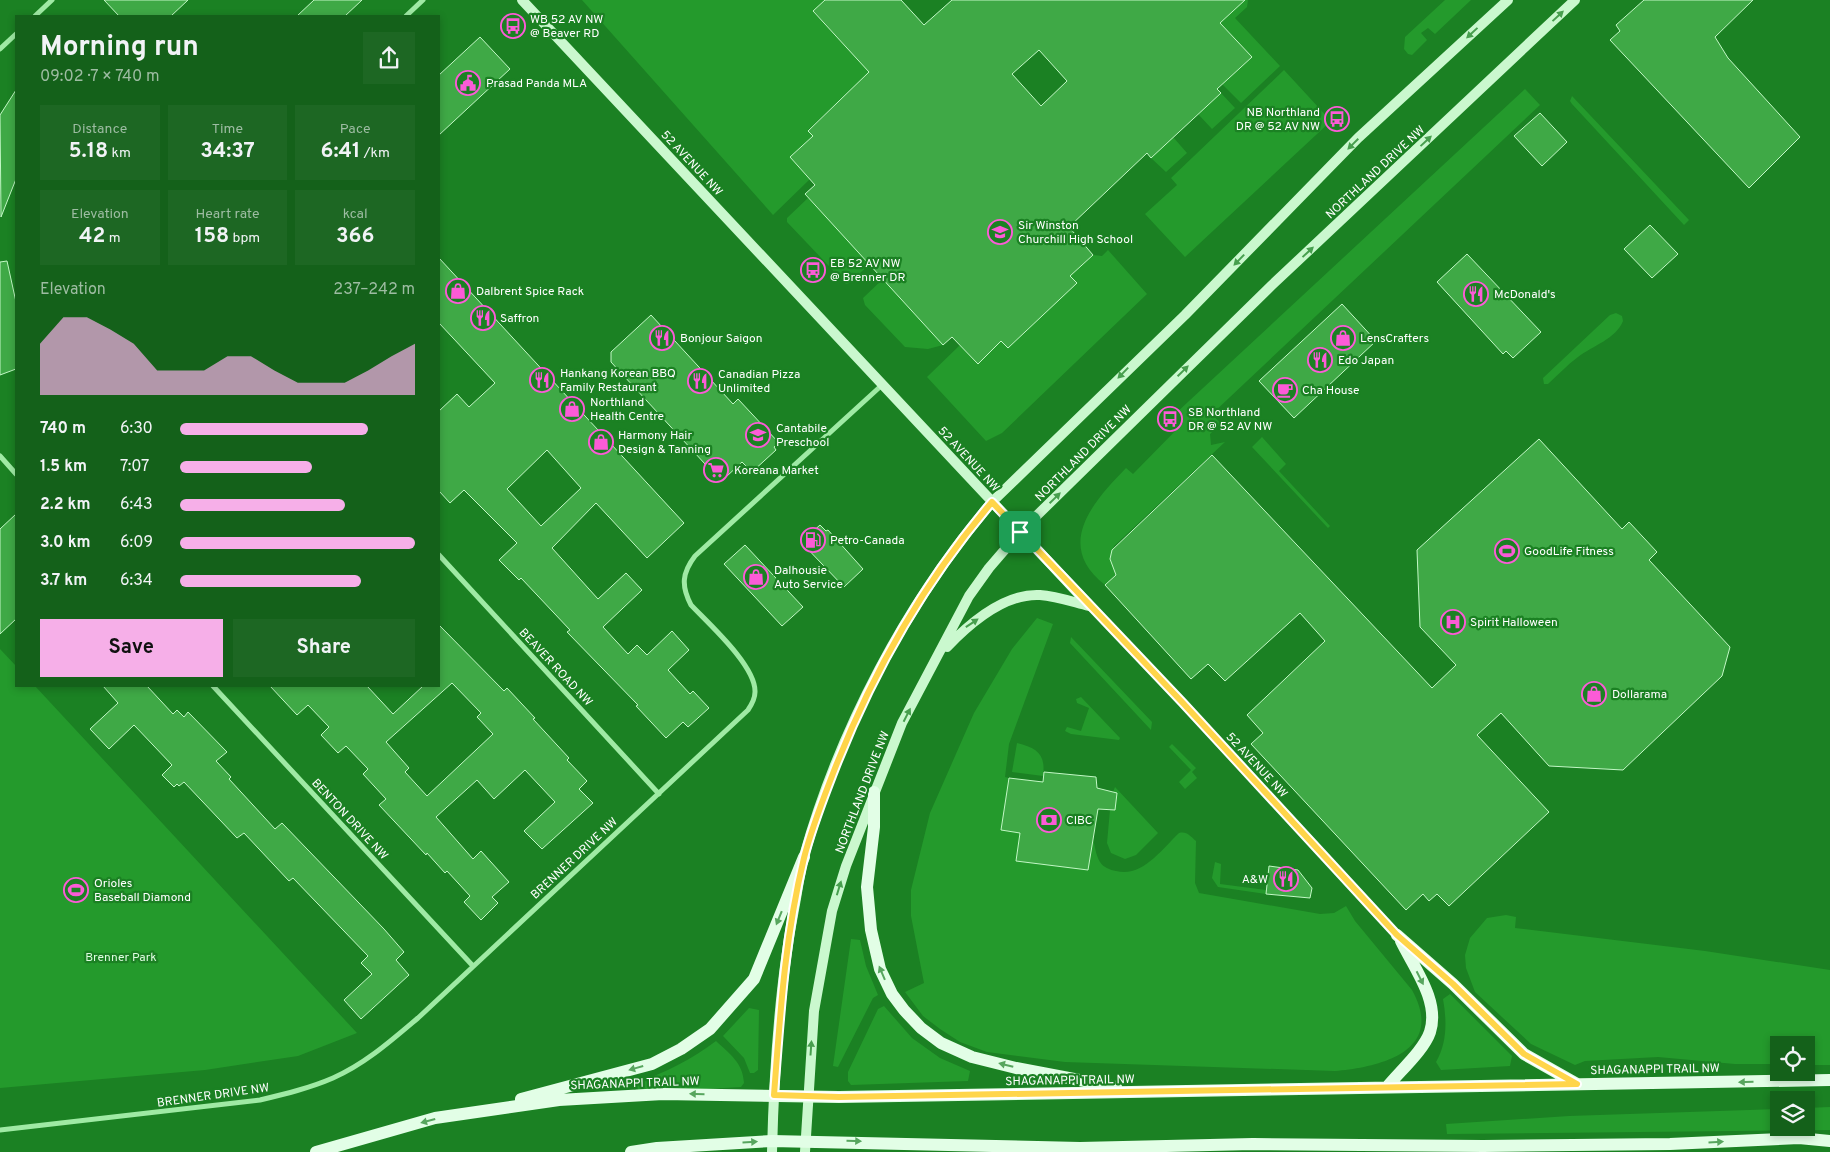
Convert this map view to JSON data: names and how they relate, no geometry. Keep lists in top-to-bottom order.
{
  "streets": {
    "main road": ["SHAGANAPPI TRAIL NW"],
    "street": [
      "52 AVENUE NW",
      "NORTHLAND DRIVE NW",
      "BEAVER ROAD NW",
      "BENTON DRIVE NW",
      "BRENNER DRIVE NW"
    ]
  },
  "crossings": [
    ["52 AVENUE NW", "NORTHLAND DRIVE NW"],
    ["52 AVENUE NW", "BRENNER DRIVE NW"],
    ["NORTHLAND DRIVE NW", "SHAGANAPPI TRAIL NW"],
    ["BEAVER ROAD NW", "BRENNER DRIVE NW"],
    ["BENTON DRIVE NW", "BRENNER DRIVE NW"]
  ],
  "parks": ["Brenner Park"],
  "places": {
    "bus stop": [
      "WB 52 AV NW @ Beaver RD",
      "NB Northland DR @ 52 AV NW",
      "EB 52 AV NW @ Brenner DR",
      "SB Northland DR @ 52 AV NW"
    ],
    "public building": ["Prasad Panda MLA"],
    "school or university": ["Sir Winston Churchill High School", "Cantabile Preschool"],
    "shop": [
      "Dalbrent Spice Rack",
      "LensCrafters",
      "Northland Health Centre",
      "Harmony Hair Design & Tanning",
      "Dalhousie Auto Service",
      "Dollarama"
    ],
    "restaurant": [
      "McDonald's",
      "Saffron",
      "Bonjour Saigon",
      "Edo Japan",
      "Hankang Korean BBQ Family Restaurant",
      "Canadian Pizza Unlimited",
      "A&W"
    ],
    "cafe": ["Cha House"],
    "supermarket": ["Koreana Market"],
    "fuel station": ["Petro-Canada"],
    "sports": ["GoodLife Fitness", "Orioles Baseball Diamond"],
    "hospital": ["Spirit Halloween"],
    "bank": ["CIBC"]
  },
  "page": {
    "heading": ["Morning run", "09:02 · 7 × 740 m"],
    "stats": [
      ["Distance", "5.18 km"],
      ["Time", "34:37"],
      ["Pace", "6:41 /km"],
      ["Elevation", "42 m"],
      ["Heart rate", "158 bpm"],
      ["kcal", "366"]
    ],
    "chart": ["Elevation", "237–242 m"],
    "list": [
      {
        "name": "740 m",
        "note": "6:30"
      },
      {
        "name": "1.5 km",
        "note": "7:07"
      },
      {
        "name": "2.2 km",
        "note": "6:43"
      },
      {
        "name": "3.0 km",
        "note": "6:09"
      },
      {
        "name": "3.7 km",
        "note": "6:34"
      }
    ],
    "buttons": ["Save", "Share"]
  }
}
